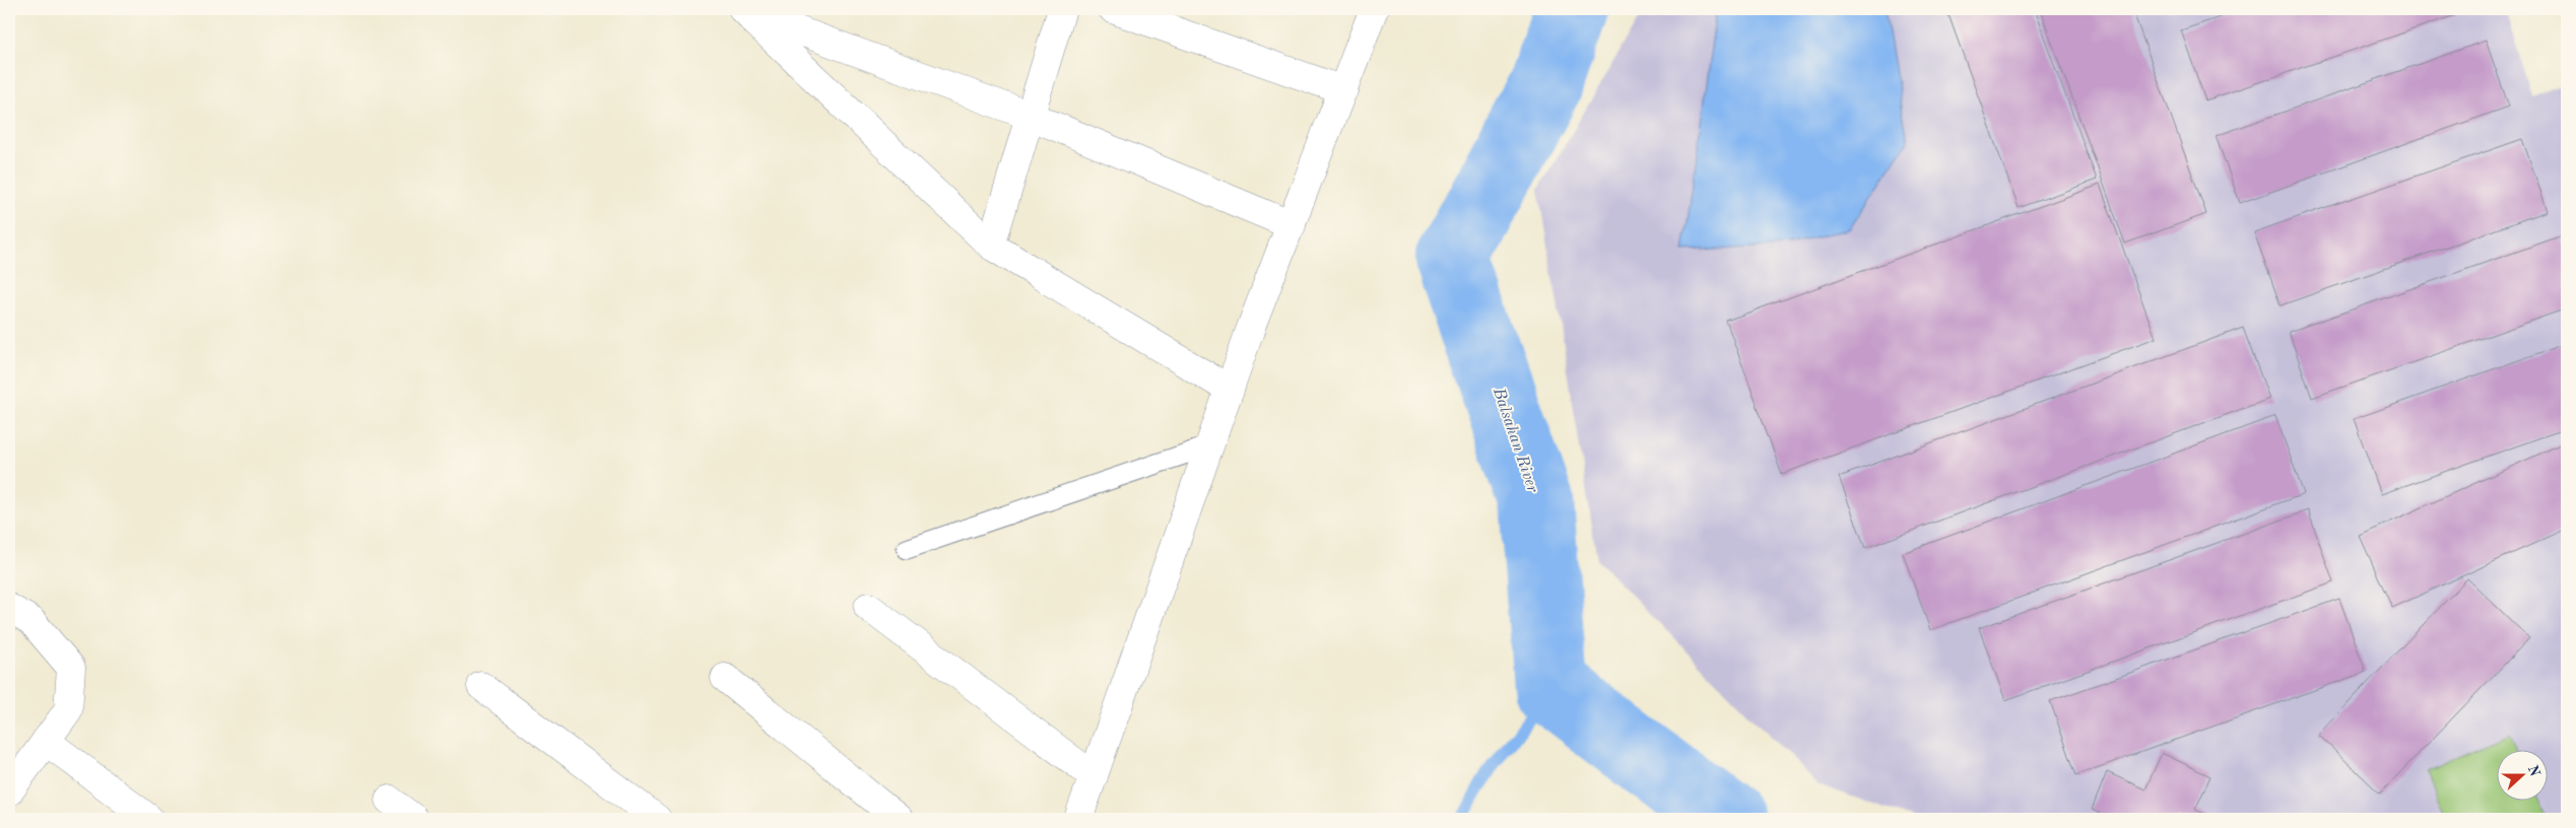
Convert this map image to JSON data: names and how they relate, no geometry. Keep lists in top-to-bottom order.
{
  "water": ["Balsahan River"],
  "north": "right"
}
